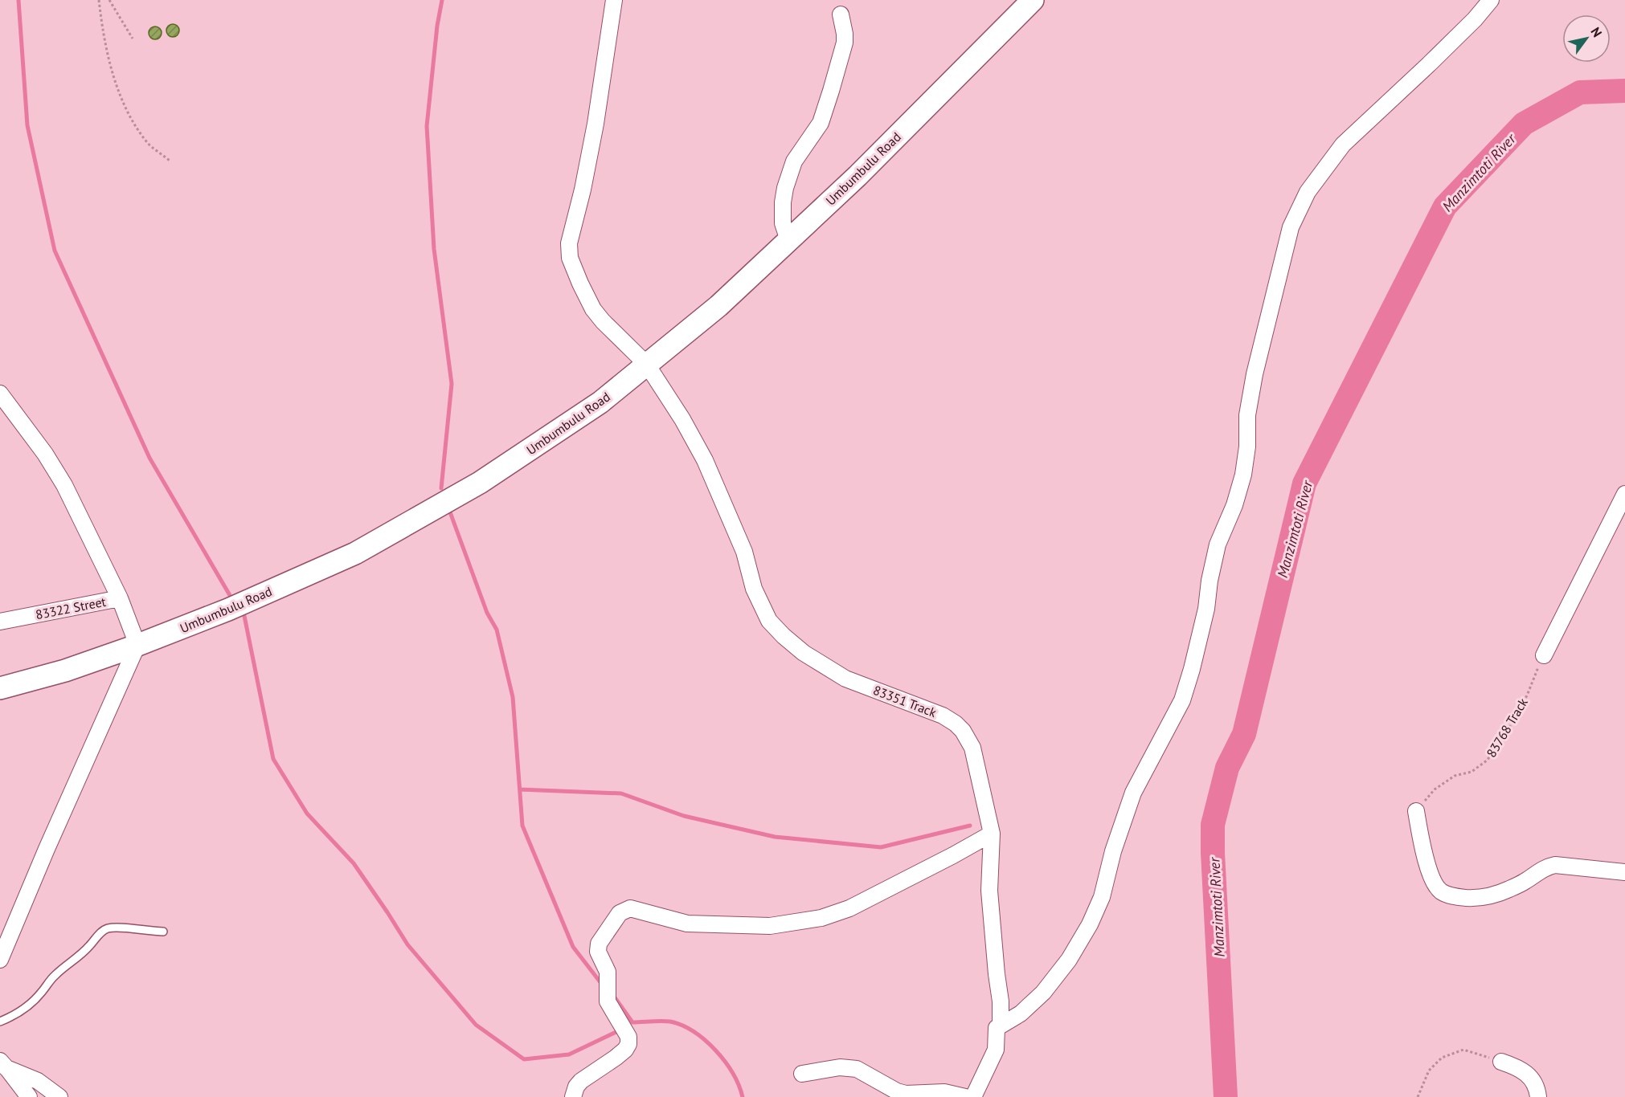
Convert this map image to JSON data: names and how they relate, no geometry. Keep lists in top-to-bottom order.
{
  "streets": {
    "main road": ["Umbumbulu Road"],
    "street": ["83322 Street", "83351 Track"],
    "path": ["83768 Track"]
  },
  "crossings": [
    ["Umbumbulu Road", "83322 Street"],
    ["Umbumbulu Road", "83351 Track"]
  ],
  "water": ["Manzimtoti River"],
  "north": "top right"
}
